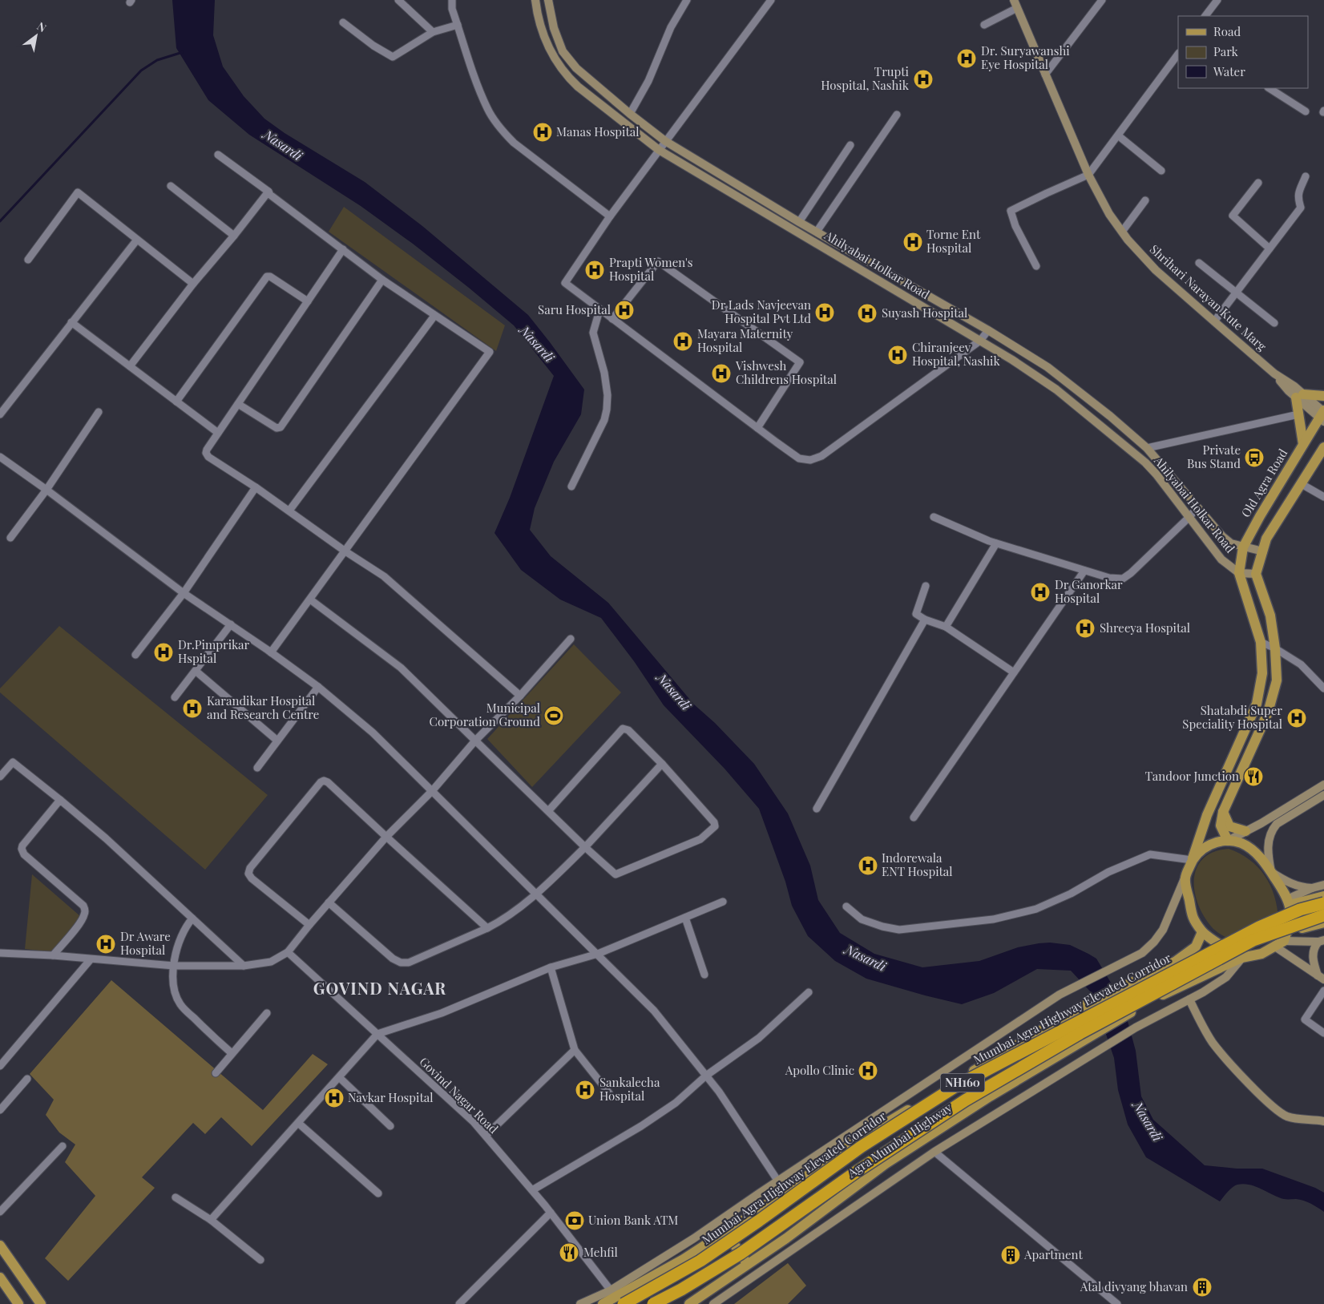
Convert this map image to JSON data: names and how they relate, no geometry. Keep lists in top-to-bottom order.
{
  "streets": {
    "highway": ["Mumbai Agra Highway Elevated Corridor", "NH160"],
    "main road": ["Old Agra Road", "Agra Mumbai Highway"],
    "street": ["Ahilyabai Holkar Road", "Shrihari Narayan Kute Marg", "Govind Nagar Road"]
  },
  "crossings": [
    ["Ahilyabai Holkar Road", "Old Agra Road"],
    ["Shrihari Narayan Kute Marg", "Old Agra Road"]
  ],
  "districts": ["GOVIND NAGAR"],
  "water": ["Nasardi"],
  "places": {
    "hospital": [
      "Dr. Suryawanshi Eye Hospital",
      "Trupti Hospital, Nashik",
      "Manas Hospital",
      "Torne Ent Hospital",
      "Prapti Women's Hospital",
      "Saru Hospital",
      "Dr Lads Navjeevan Hospital Pvt Ltd",
      "Suyash Hospital",
      "Mayara Maternity Hospital",
      "Chiranjeev Hospital, Nashik",
      "Vishwesh Childrens Hospital",
      "Dr Ganorkar Hospital",
      "Shreeya Hospital",
      "Dr.Pimprikar Hspital",
      "Karandikar Hospital and Research Centre",
      "Shatabdi Super Speciality Hospital",
      "Indorewala ENT Hospital",
      "Dr Aware Hospital",
      "Apollo Clinic",
      "Sankalecha Hospital",
      "Navkar Hospital"
    ],
    "bus stop": ["Private Bus Stand"],
    "sports": ["Municipal Corporation Ground"],
    "restaurant": ["Tandoor Junction", "Mehfil"],
    "bank": ["Union Bank ATM"],
    "building": ["Apartment", "Atal divyang bhavan"]
  },
  "legend": ["Road", "Park", "Water"],
  "north": "top right"
}
